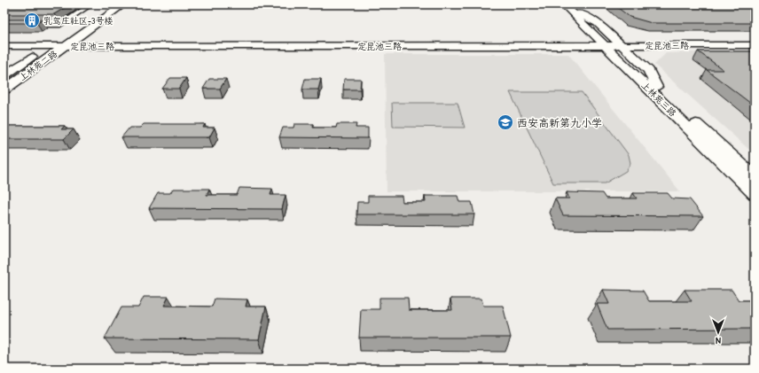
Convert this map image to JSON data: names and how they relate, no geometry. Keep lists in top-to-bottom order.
{
  "streets": {
    "street": ["定昆池三路", "上林苑二路", "上林苑三路"]
  },
  "places": {
    "building": ["乳驾庄社区-3号楼"],
    "school or university": ["西安高新第九小学"]
  },
  "north": "bottom"
}
